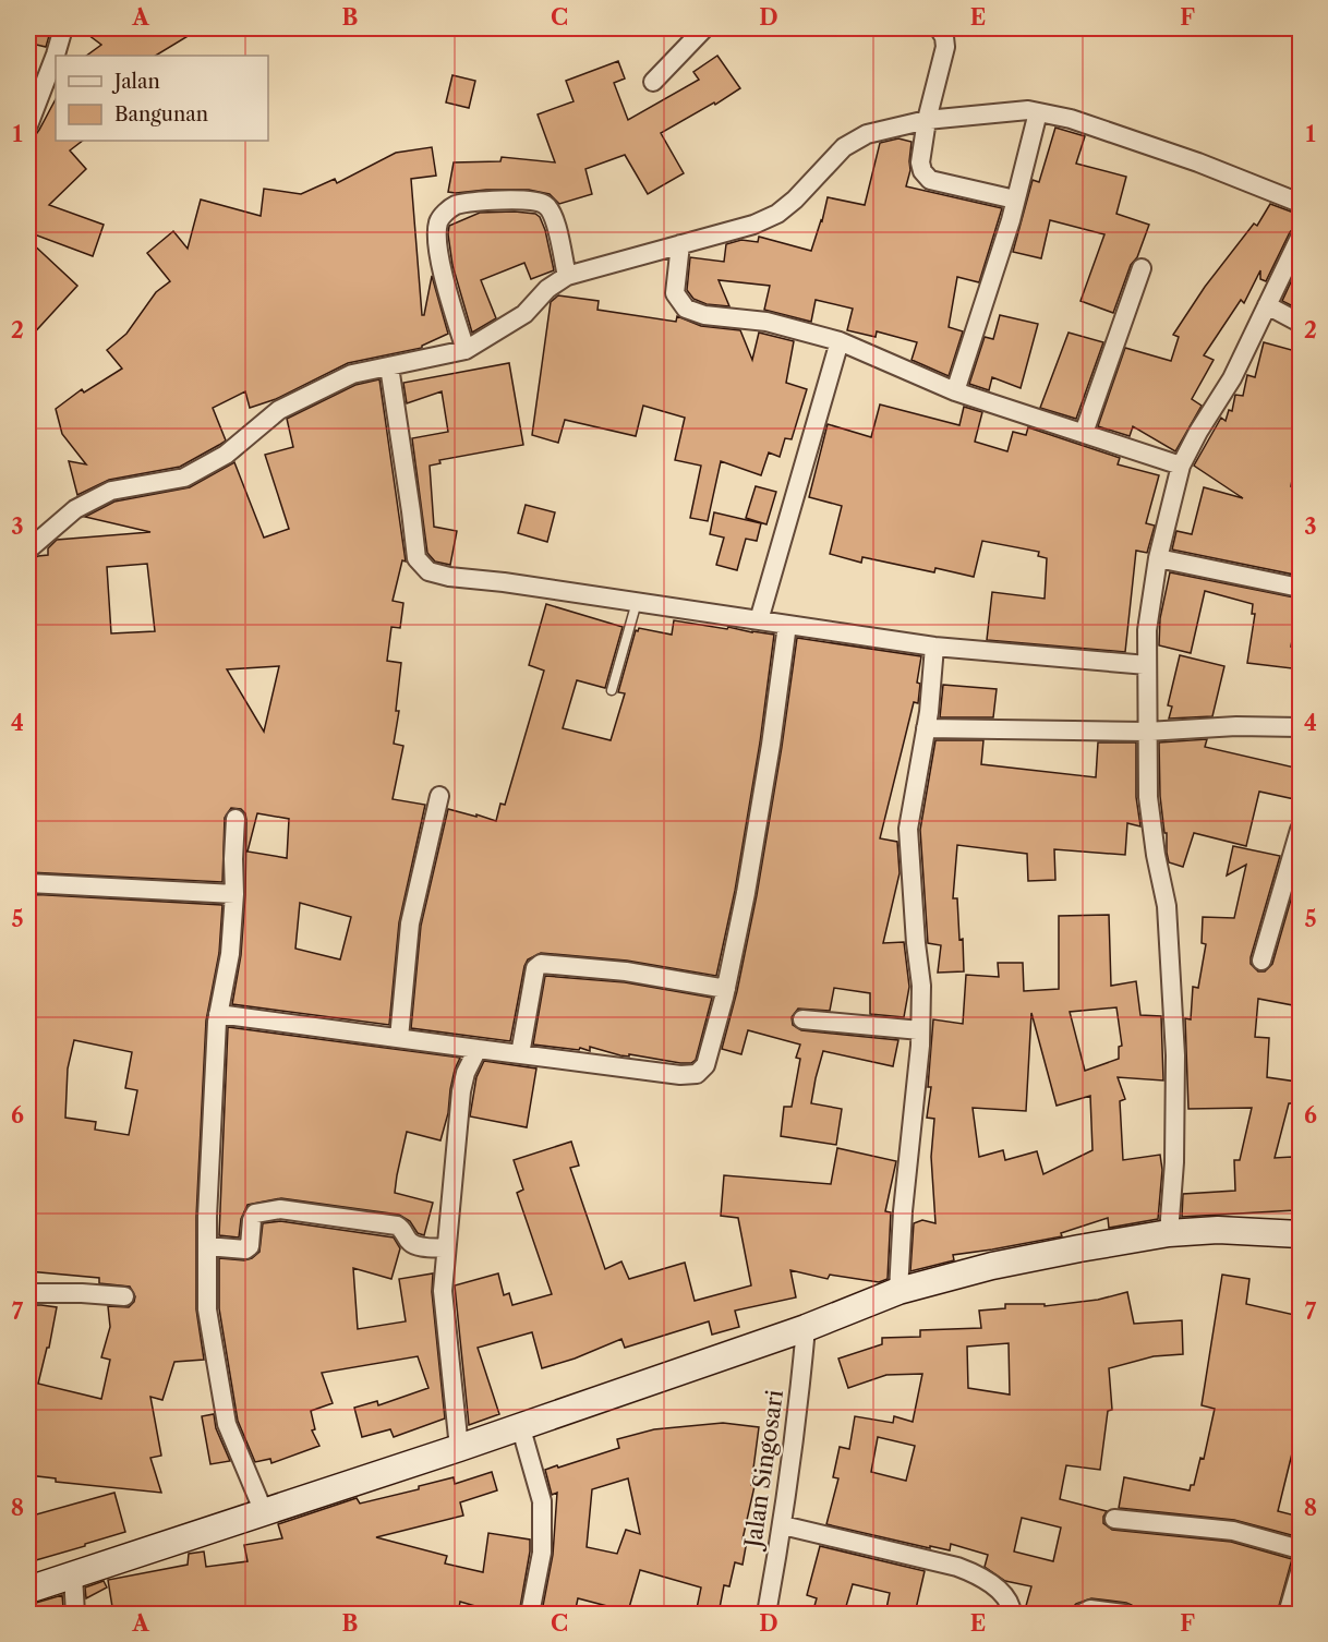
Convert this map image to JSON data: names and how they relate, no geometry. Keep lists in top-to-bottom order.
{
  "streets": {
    "street": ["Jalan Singosari"]
  },
  "legend": ["Jalan", "Bangunan"],
  "grid": {
    "columns": [
      "A",
      "B",
      "C",
      "D",
      "E",
      "F"
    ],
    "rows": [
      "1",
      "2",
      "3",
      "4",
      "5",
      "6",
      "7",
      "8"
    ]
  }
}
